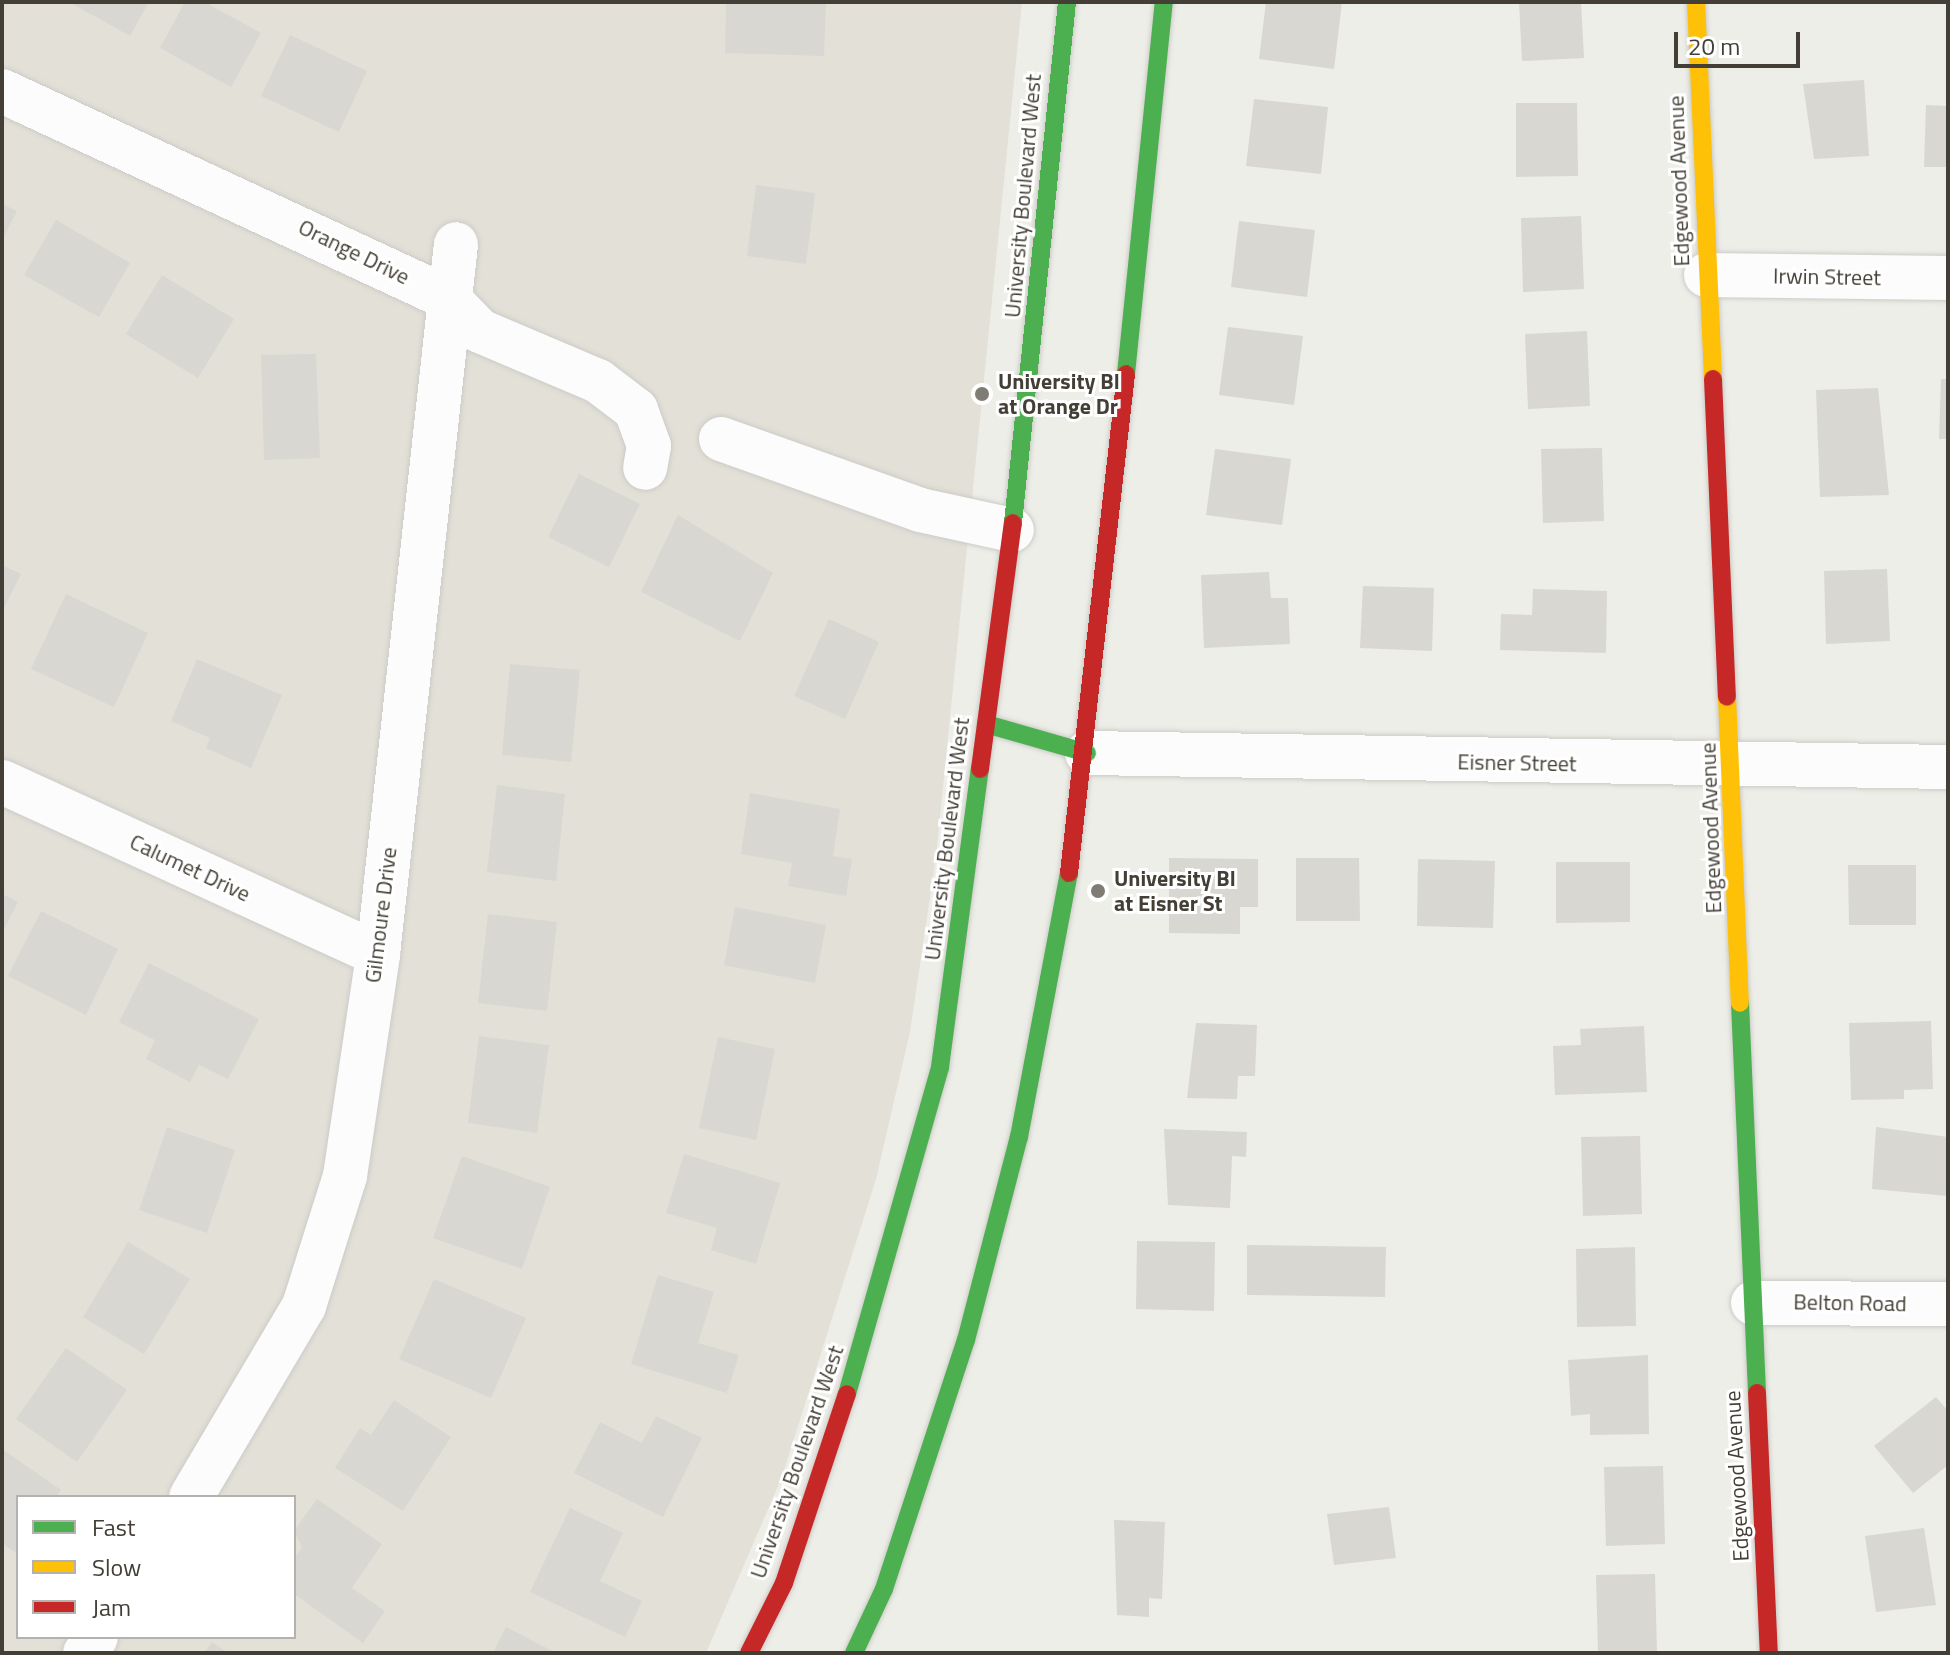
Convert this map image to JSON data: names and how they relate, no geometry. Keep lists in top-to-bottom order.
{
  "streets": {
    "main road": ["Edgewood Avenue", "University Boulevard West"],
    "street": [
      "Orange Drive",
      "Irwin Street",
      "Eisner Street",
      "Calumet Drive",
      "Gilmoure Drive",
      "Belton Road"
    ]
  },
  "crossings": [
    ["Edgewood Avenue", "Irwin Street"],
    ["Edgewood Avenue", "Eisner Street"],
    ["Edgewood Avenue", "Belton Road"],
    ["Orange Drive", "Gilmoure Drive"],
    ["Calumet Drive", "Gilmoure Drive"]
  ],
  "places": ["University Bl at Orange Dr", "University Bl at Eisner St"],
  "legend": ["Fast", "Slow", "Jam"],
  "scale_bar": "20 m"
}
